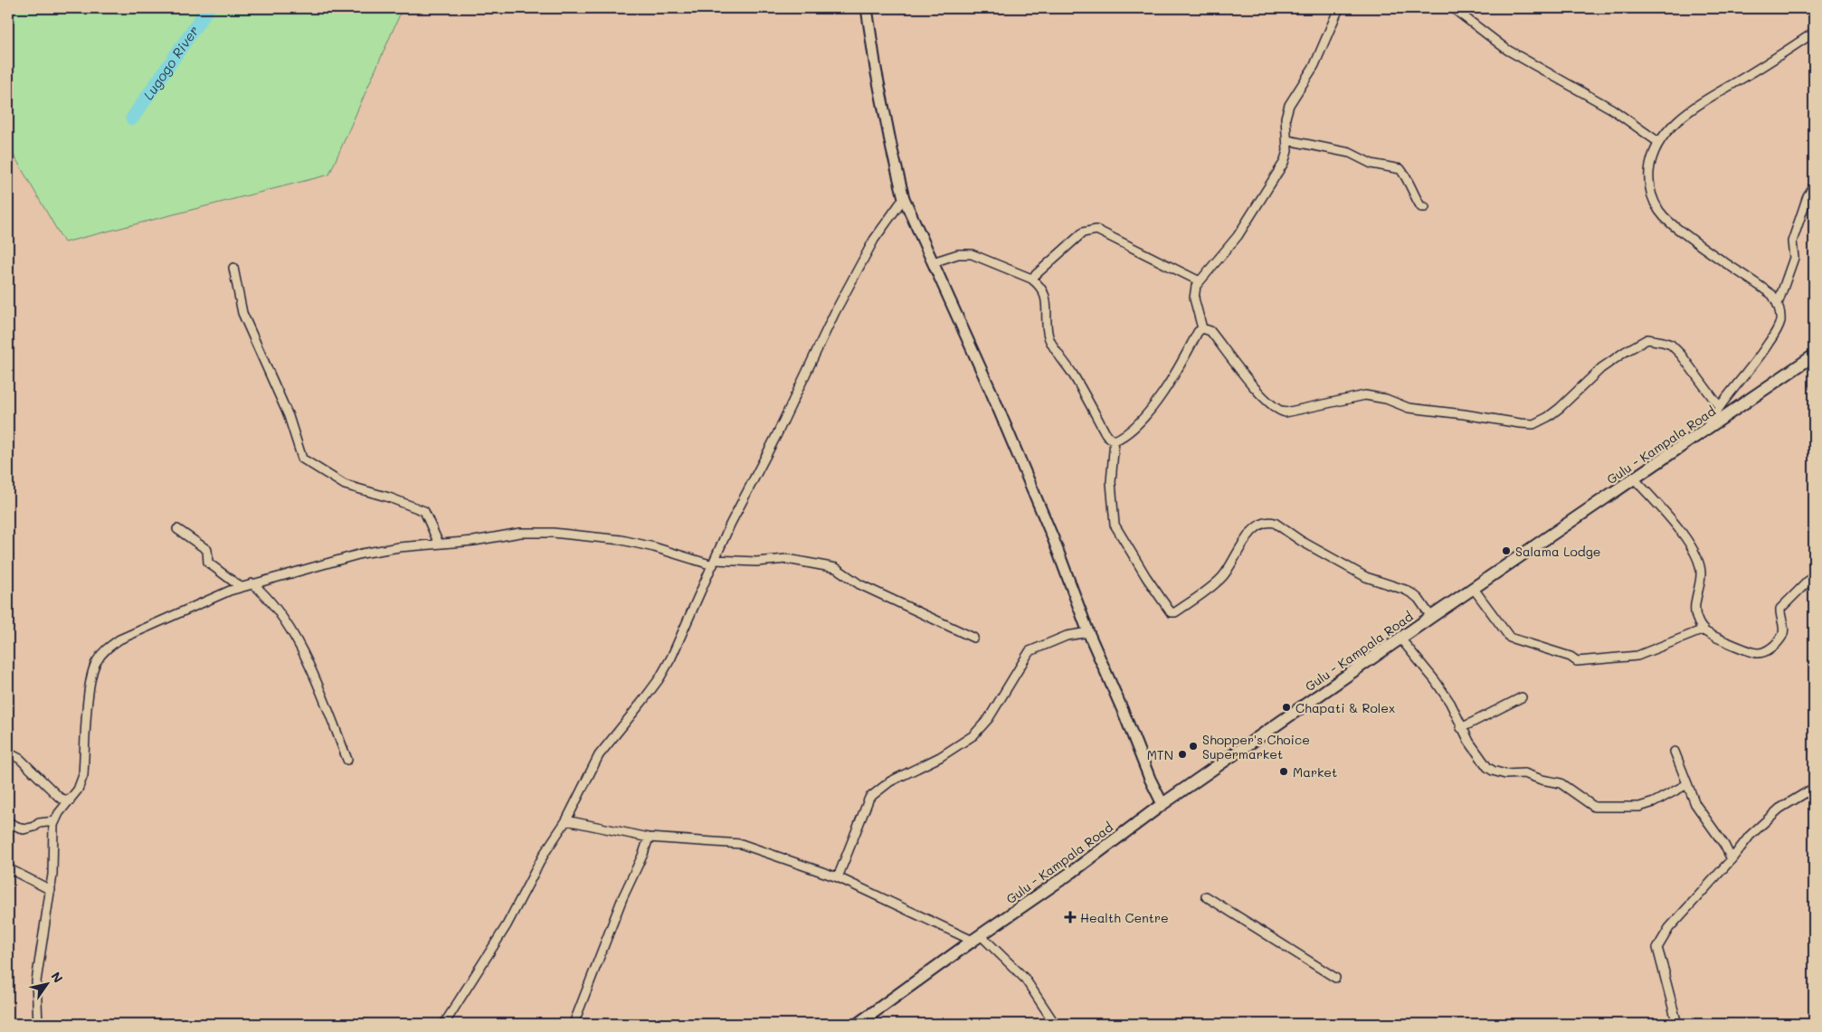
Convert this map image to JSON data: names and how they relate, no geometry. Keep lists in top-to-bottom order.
{
  "streets": {
    "main road": ["Gulu - Kampala Road"]
  },
  "water": ["Lugogo River"],
  "places": {
    "other": [
      "Salama Lodge",
      "Chapati & Rolex",
      "Shopper's Choice Supermarket",
      "MTN",
      "Market"
    ],
    "health": ["Health Centre"]
  },
  "north": "top right"
}
